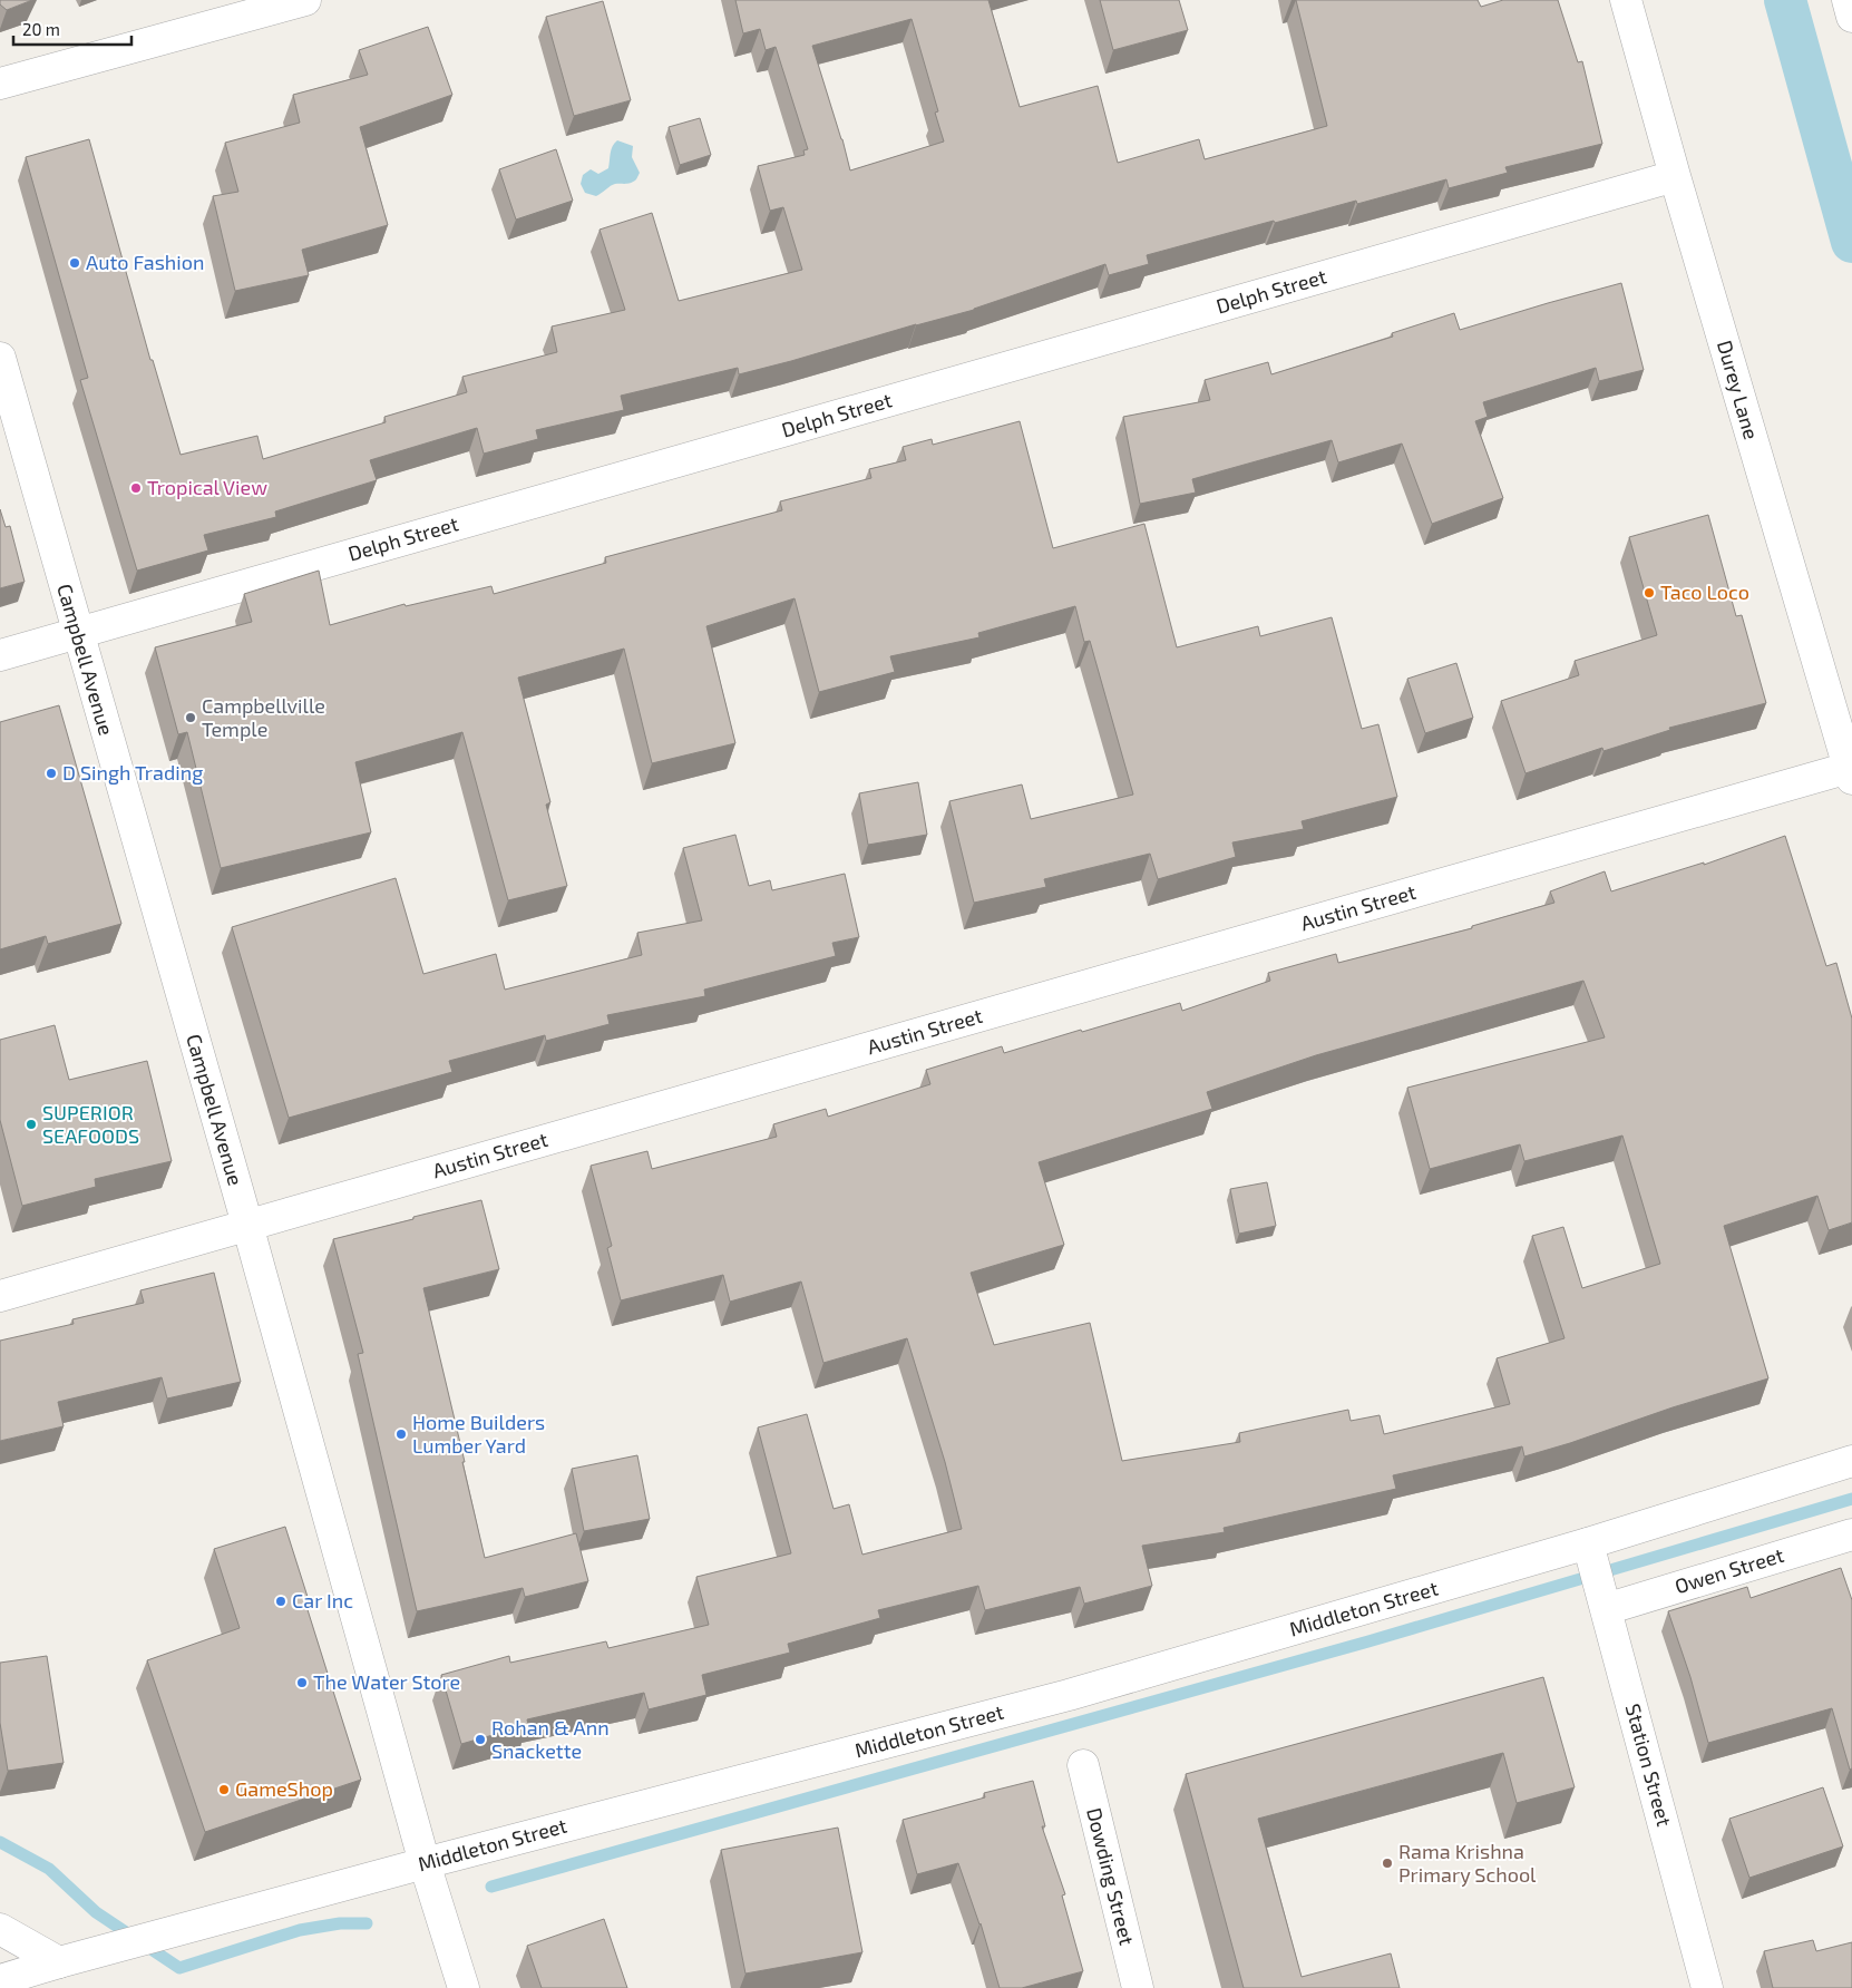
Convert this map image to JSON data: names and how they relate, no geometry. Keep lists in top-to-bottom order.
{
  "streets": {
    "street": [
      "Delph Street",
      "Durey Lane",
      "Campbell Avenue",
      "Austin Street",
      "Owen Street",
      "Middleton Street",
      "Station Street",
      "Dowding Street"
    ]
  },
  "crossings": [
    ["Delph Street", "Durey Lane"],
    ["Delph Street", "Campbell Avenue"],
    ["Durey Lane", "Austin Street"],
    ["Campbell Avenue", "Austin Street"],
    ["Campbell Avenue", "Middleton Street"],
    ["Owen Street", "Station Street"],
    ["Middleton Street", "Station Street"]
  ],
  "places": [
    "Auto Fashion",
    "Tropical View",
    "Taco Loco",
    "Campbellville Temple",
    "D Singh Trading",
    "SUPERIOR SEAFOODS",
    "Home Builders Lumber Yard",
    "Car Inc",
    "The Water Store",
    "Rohan & Ann Snackette",
    "GameShop",
    "Rama Krishna Primary School"
  ],
  "scale_bar": "20 m"
}
